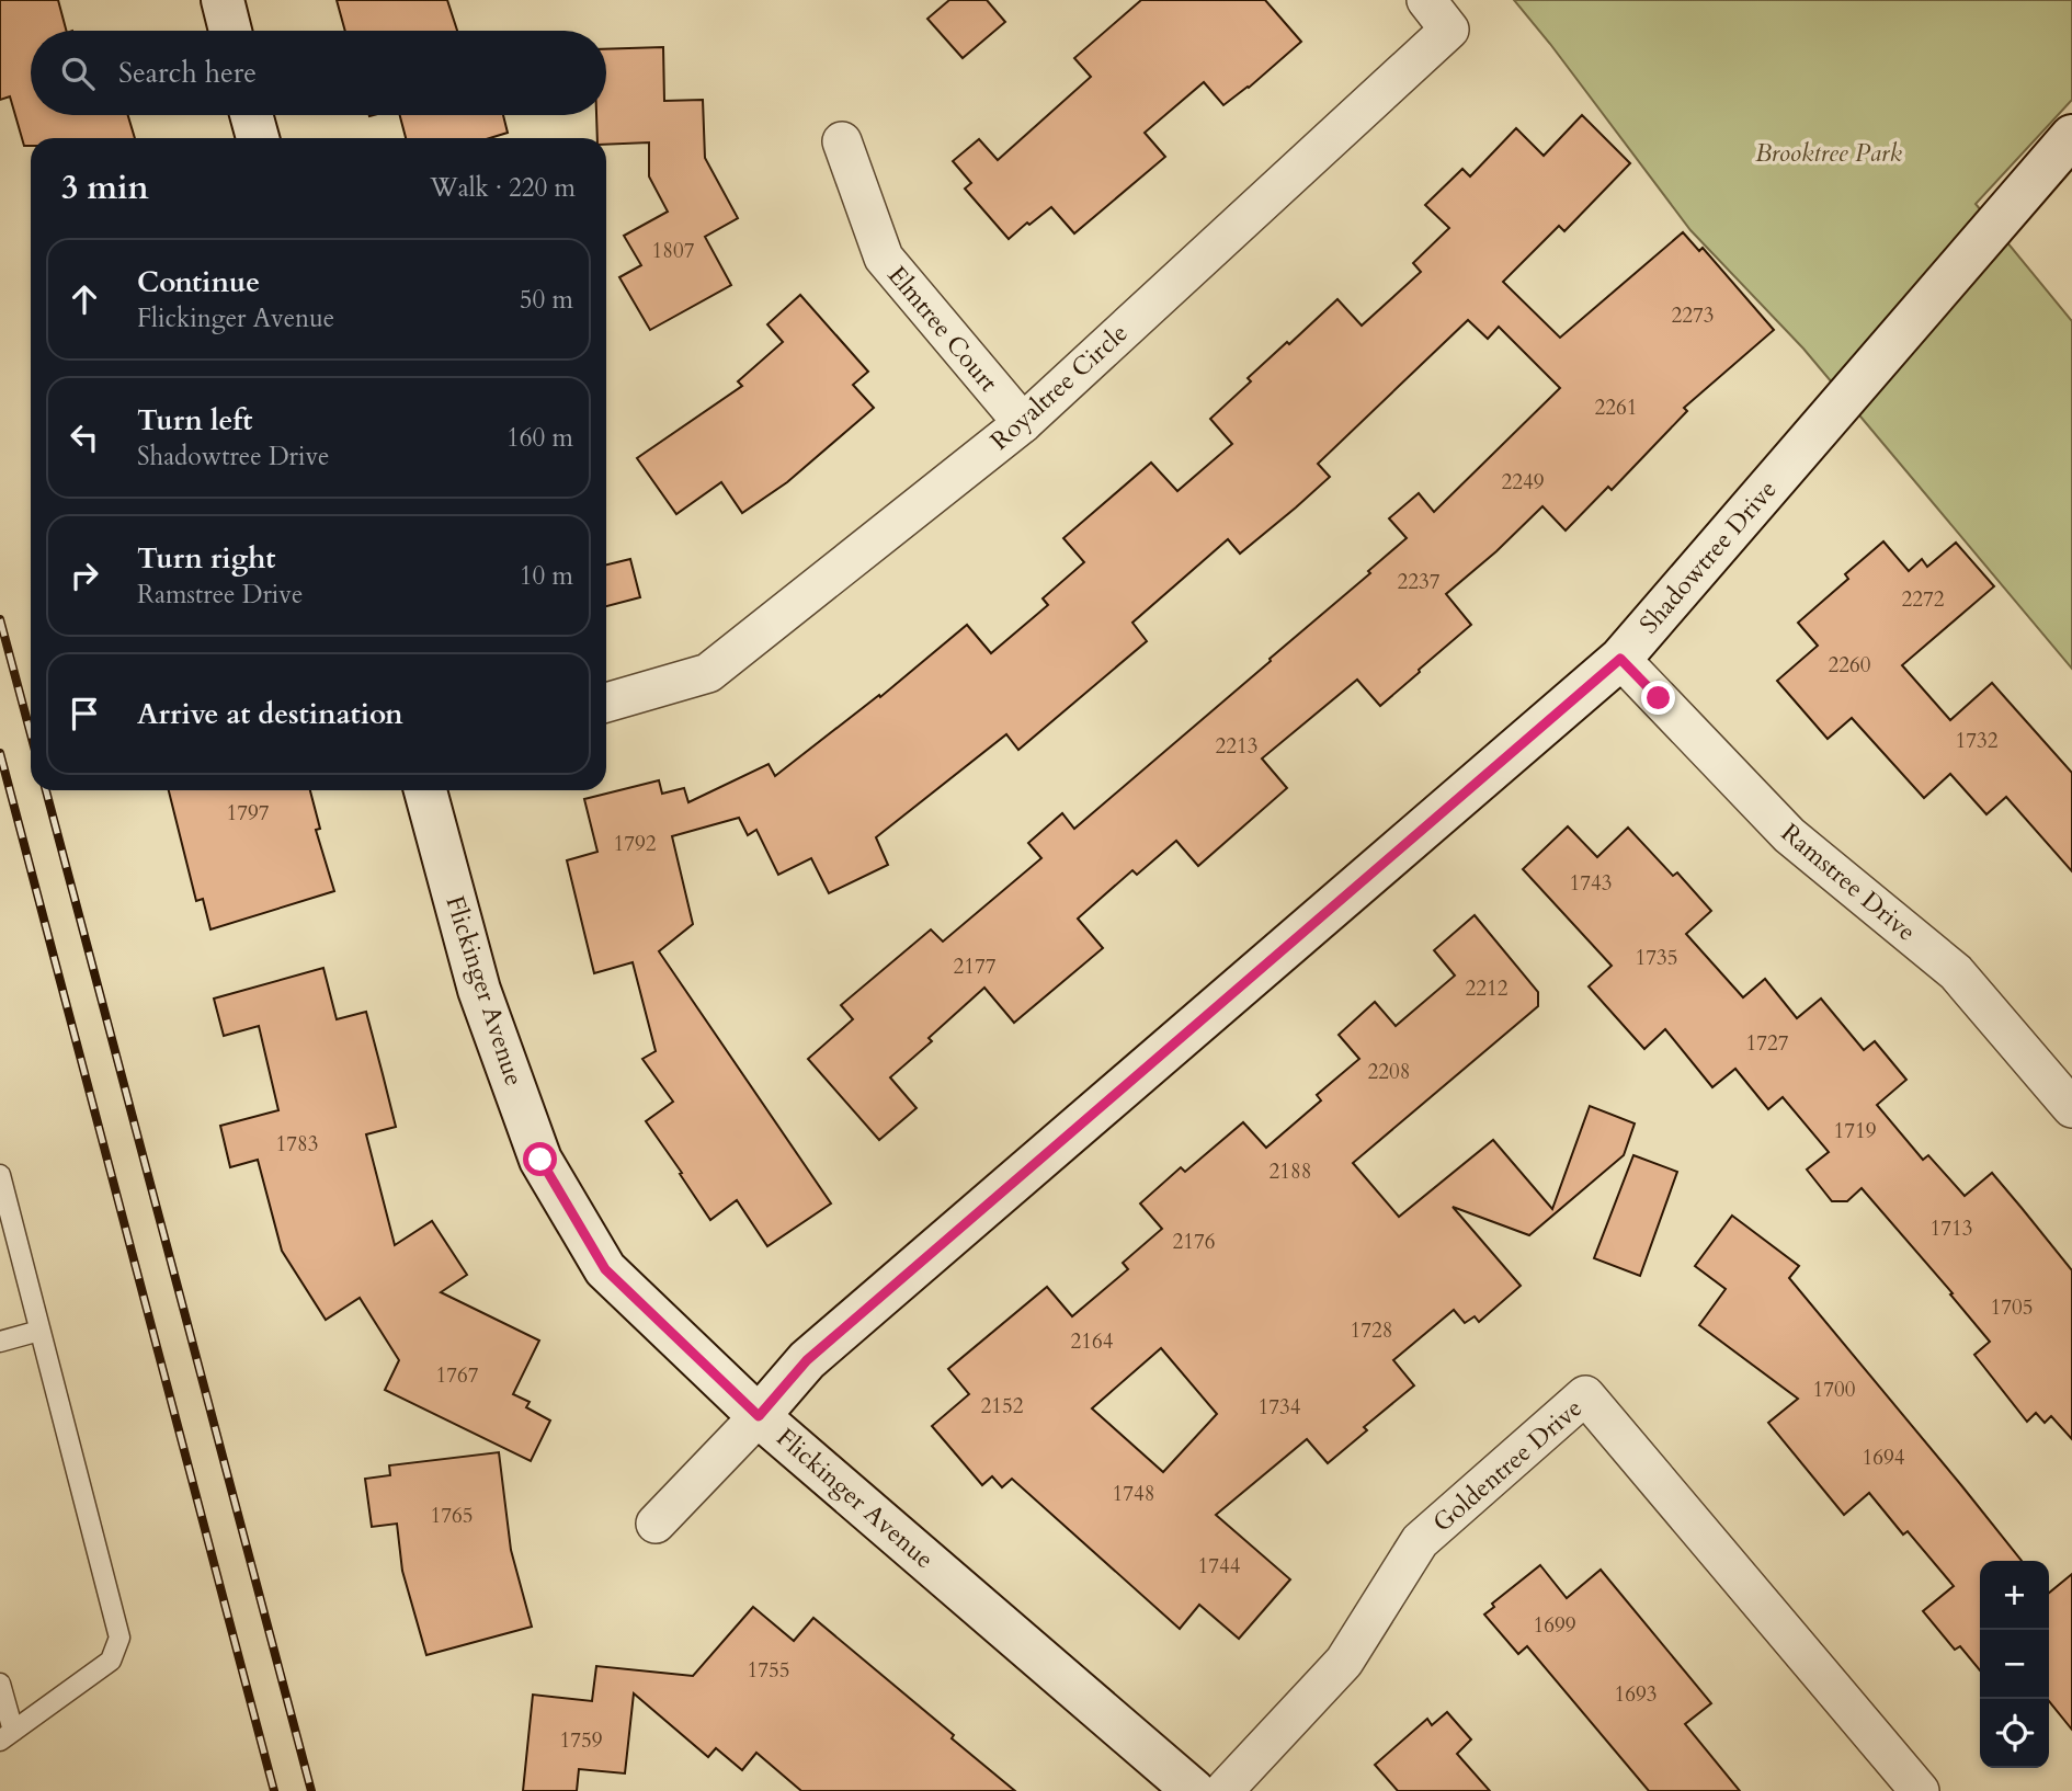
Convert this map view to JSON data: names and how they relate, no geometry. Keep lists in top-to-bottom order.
{
  "streets": {
    "street": [
      "Elmtree Court",
      "Royaltree Circle",
      "Shadowtree Drive",
      "Ramstree Drive",
      "Flickinger Avenue",
      "Goldentree Drive"
    ]
  },
  "crossings": [
    ["Elmtree Court", "Royaltree Circle"],
    ["Shadowtree Drive", "Ramstree Drive"],
    ["Shadowtree Drive", "Flickinger Avenue"]
  ],
  "parks": ["Brooktree Park"],
  "house_numbers": [
    "1807",
    "2273",
    "2261",
    "2249",
    "2237",
    "2272",
    "2260",
    "1732",
    "2213",
    "1797",
    "1792",
    "1743",
    "1735",
    "2177",
    "2212",
    "1727",
    "2208",
    "1719",
    "1783",
    "2188",
    "1713",
    "2176",
    "1705",
    "1728",
    "2164",
    "1767",
    "1700",
    "2152",
    "1734",
    "1694",
    "1748",
    "1765",
    "1744",
    "1699",
    "1755",
    "1693",
    "1759"
  ],
  "page": {
    "search": "Search here",
    "heading": ["3 min", "Walk · 220 m"],
    "list": [
      ["Continue", "Flickinger Avenue", "50 m"],
      ["Turn left", "Shadowtree Drive", "160 m"],
      ["Turn right", "Ramstree Drive", "10 m"],
      "Arrive at destination"
    ],
    "map_buttons": ["+", "−"]
  }
}
